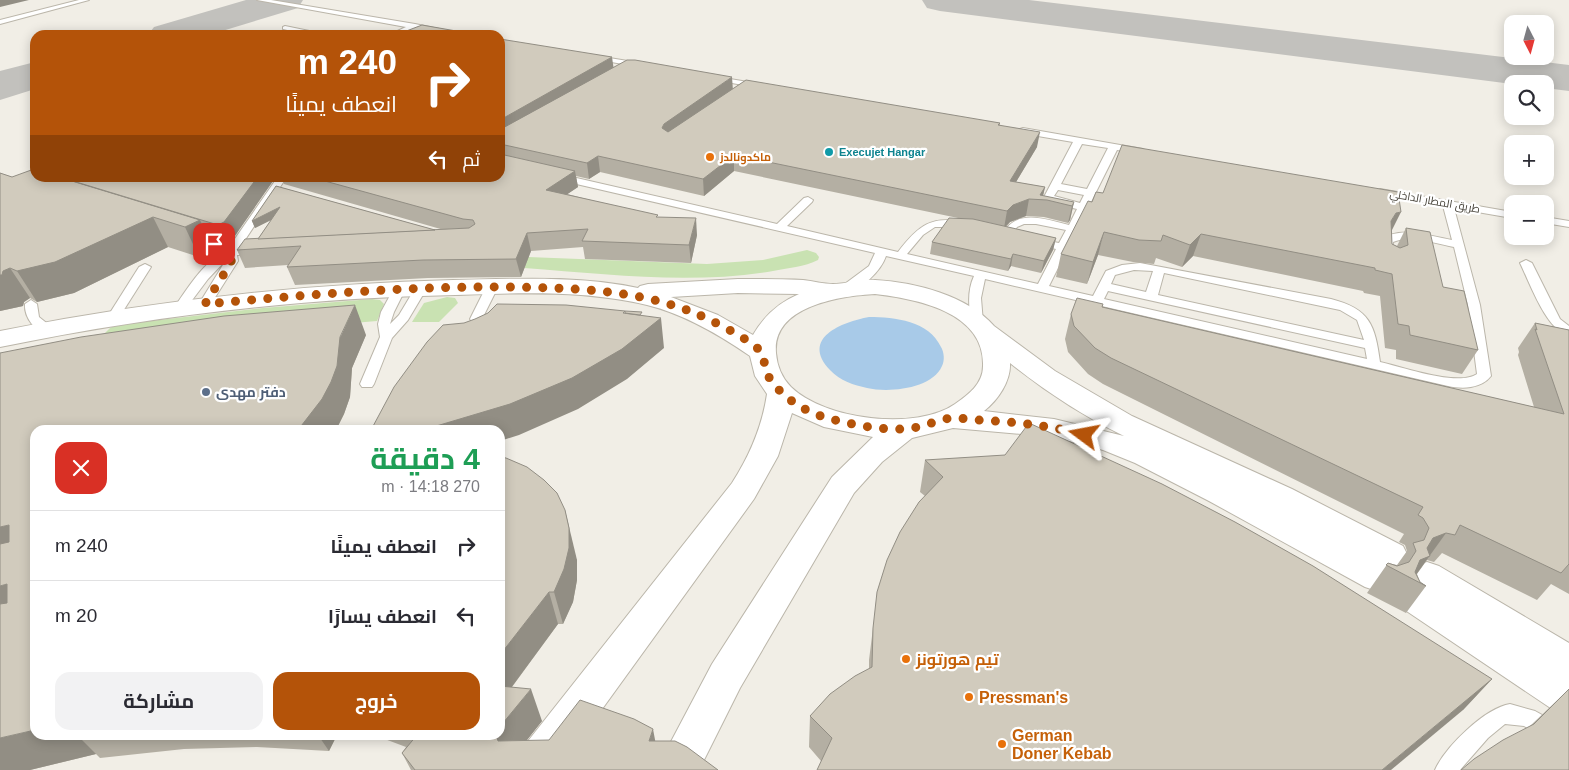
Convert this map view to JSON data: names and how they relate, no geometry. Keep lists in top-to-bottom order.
{
  "streets": {
    "lane": ["طريق المطار الداخلي"]
  },
  "places": [
    "Execujet Hangar",
    "ماكدونالدز",
    "دفتر مهدى",
    "تيم هورتونز",
    "Pressman's",
    "German Doner Kebab"
  ],
  "north": "bottom",
  "page": {
    "map_buttons": ["+", "−"],
    "turn": ["240 m", "انعطف يمينًا"],
    "then": "ثم",
    "heading": ["4 دقيقة", "270 m · 14:18"],
    "list": [
      {
        "name": "انعطف يمينًا",
        "value": "240 m"
      },
      {
        "name": "انعطف يسارًا",
        "value": "20 m"
      }
    ],
    "buttons": ["خروج", "مشاركة"]
  }
}
